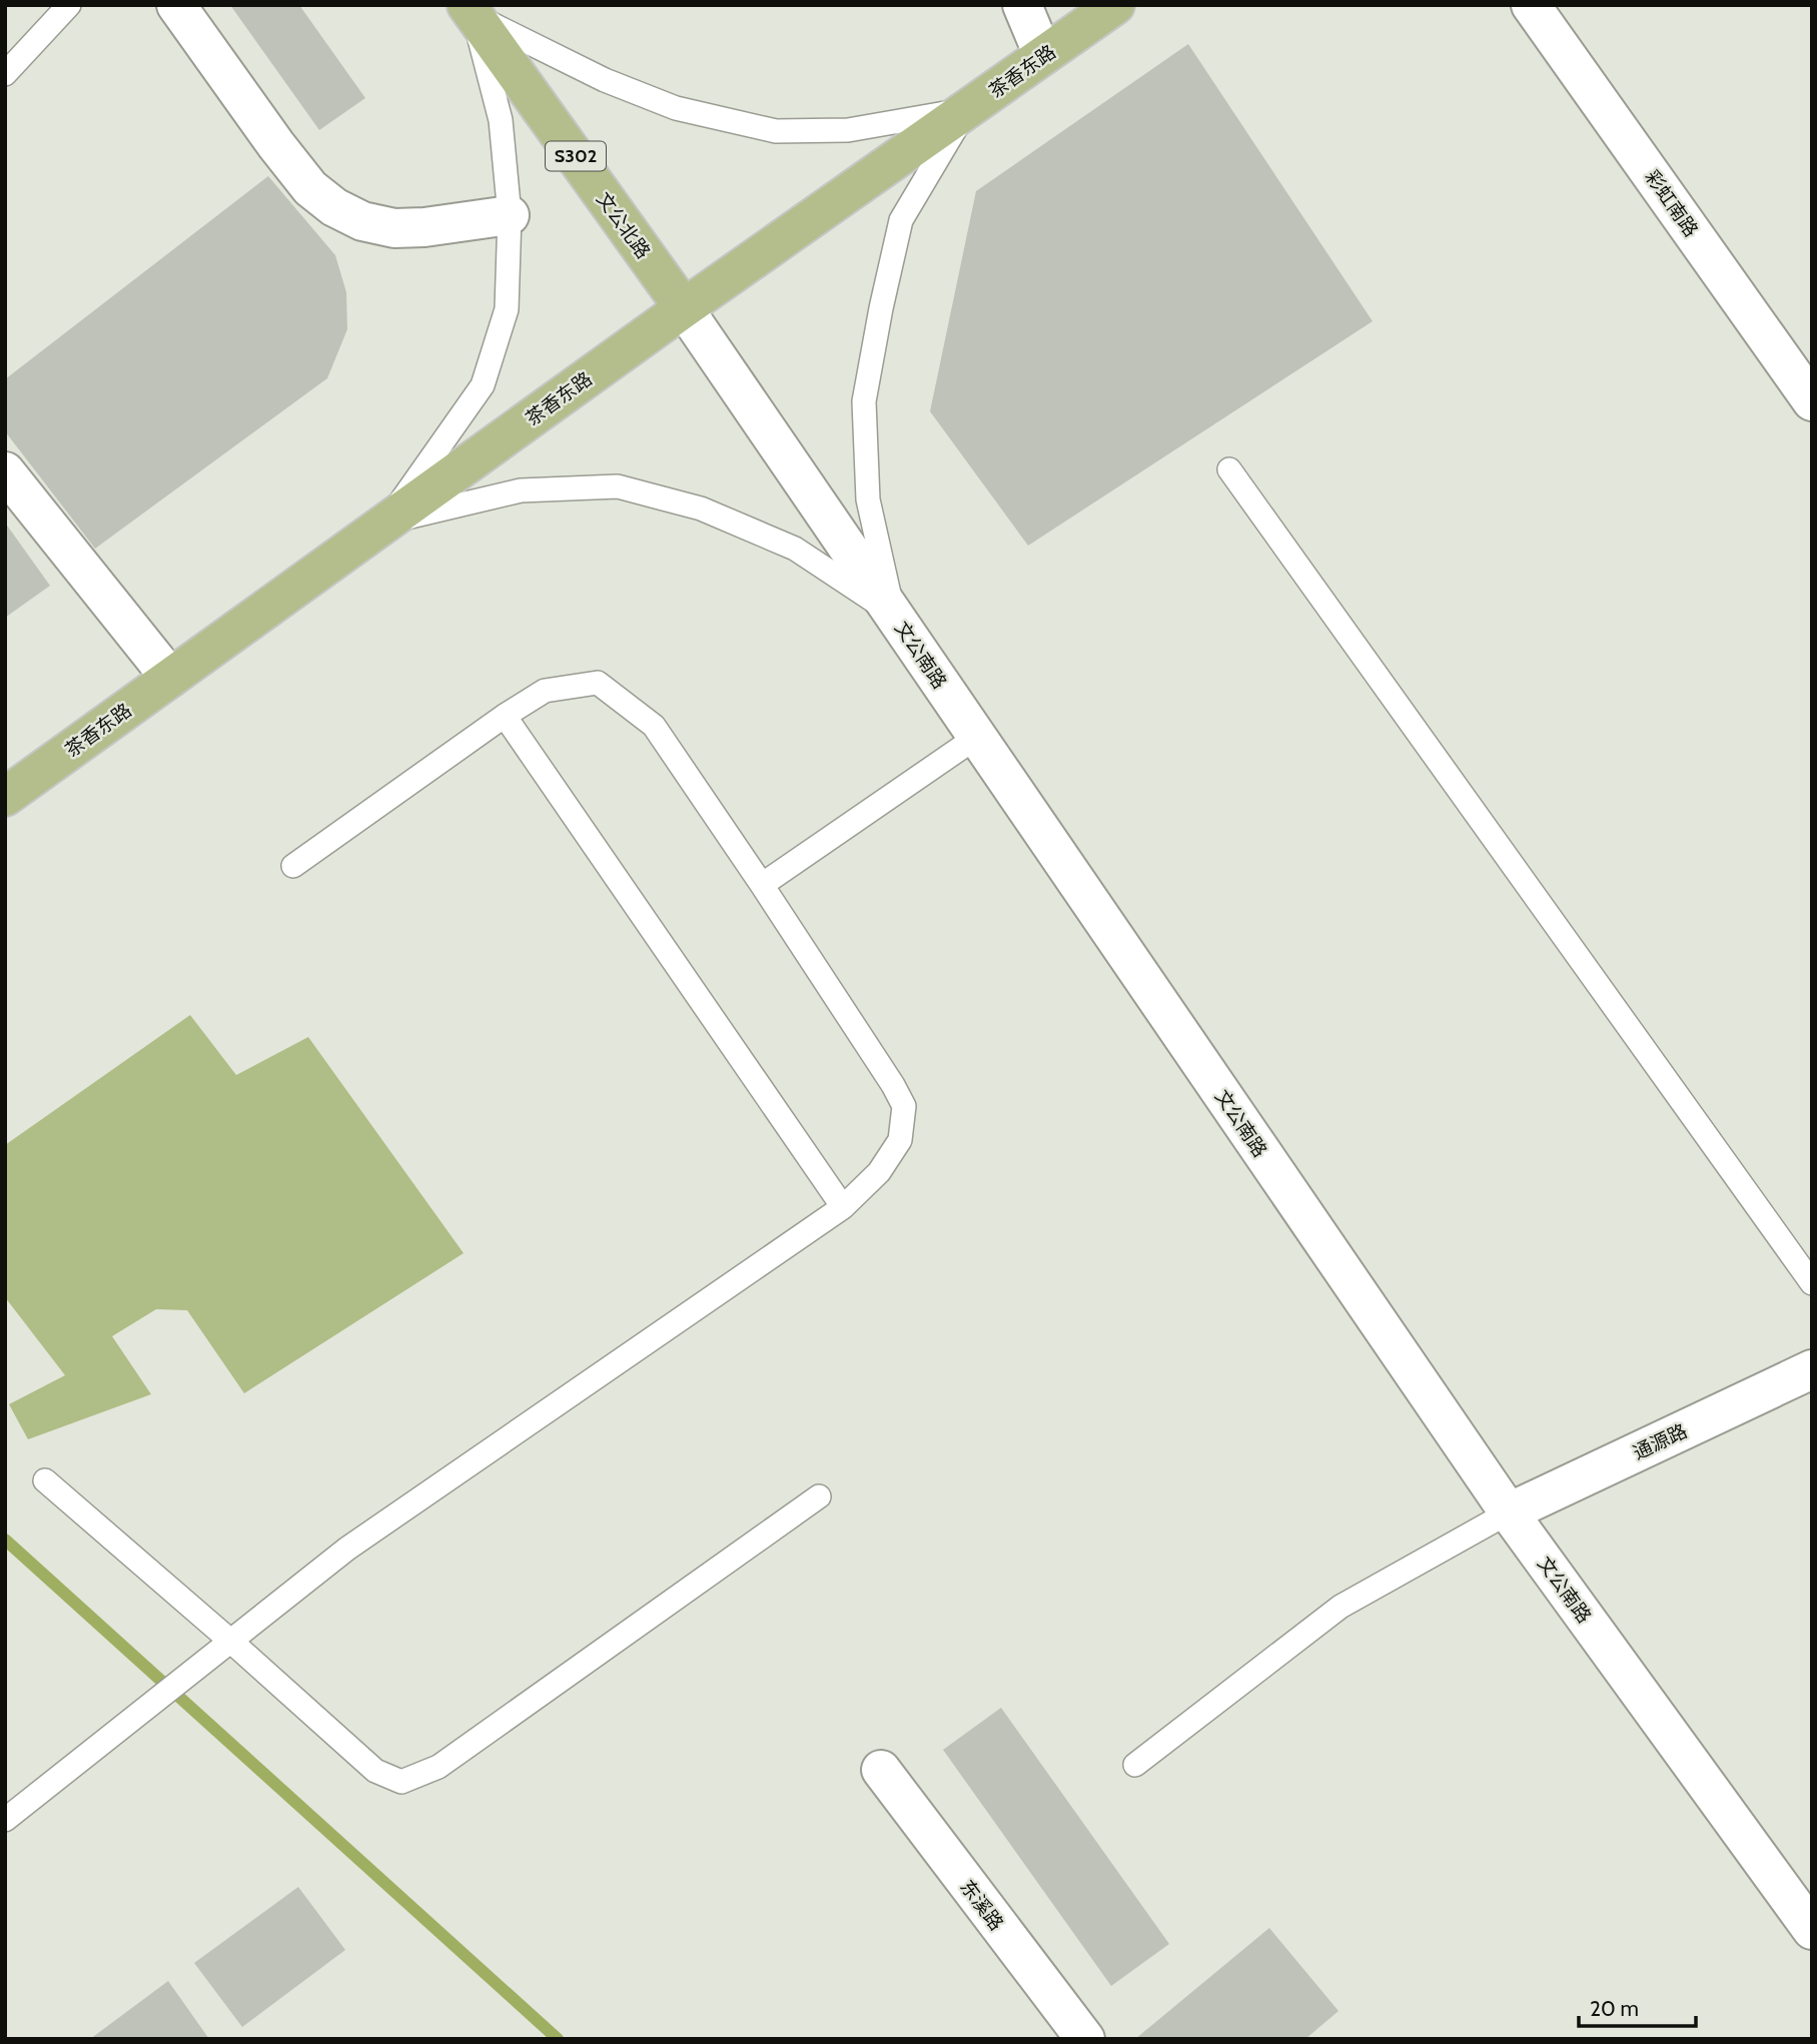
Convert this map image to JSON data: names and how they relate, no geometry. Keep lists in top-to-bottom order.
{
  "streets": {
    "main road": [
      "茶香东路",
      "S302",
      "彩虹南路",
      "文公北路",
      "文公南路",
      "通源路",
      "东溪路"
    ]
  },
  "crossings": [
    ["茶香东路", "文公北路"],
    ["茶香东路", "文公南路"],
    ["文公北路", "文公南路"],
    ["文公南路", "通源路"]
  ],
  "scale_bar": "20 m"
}
